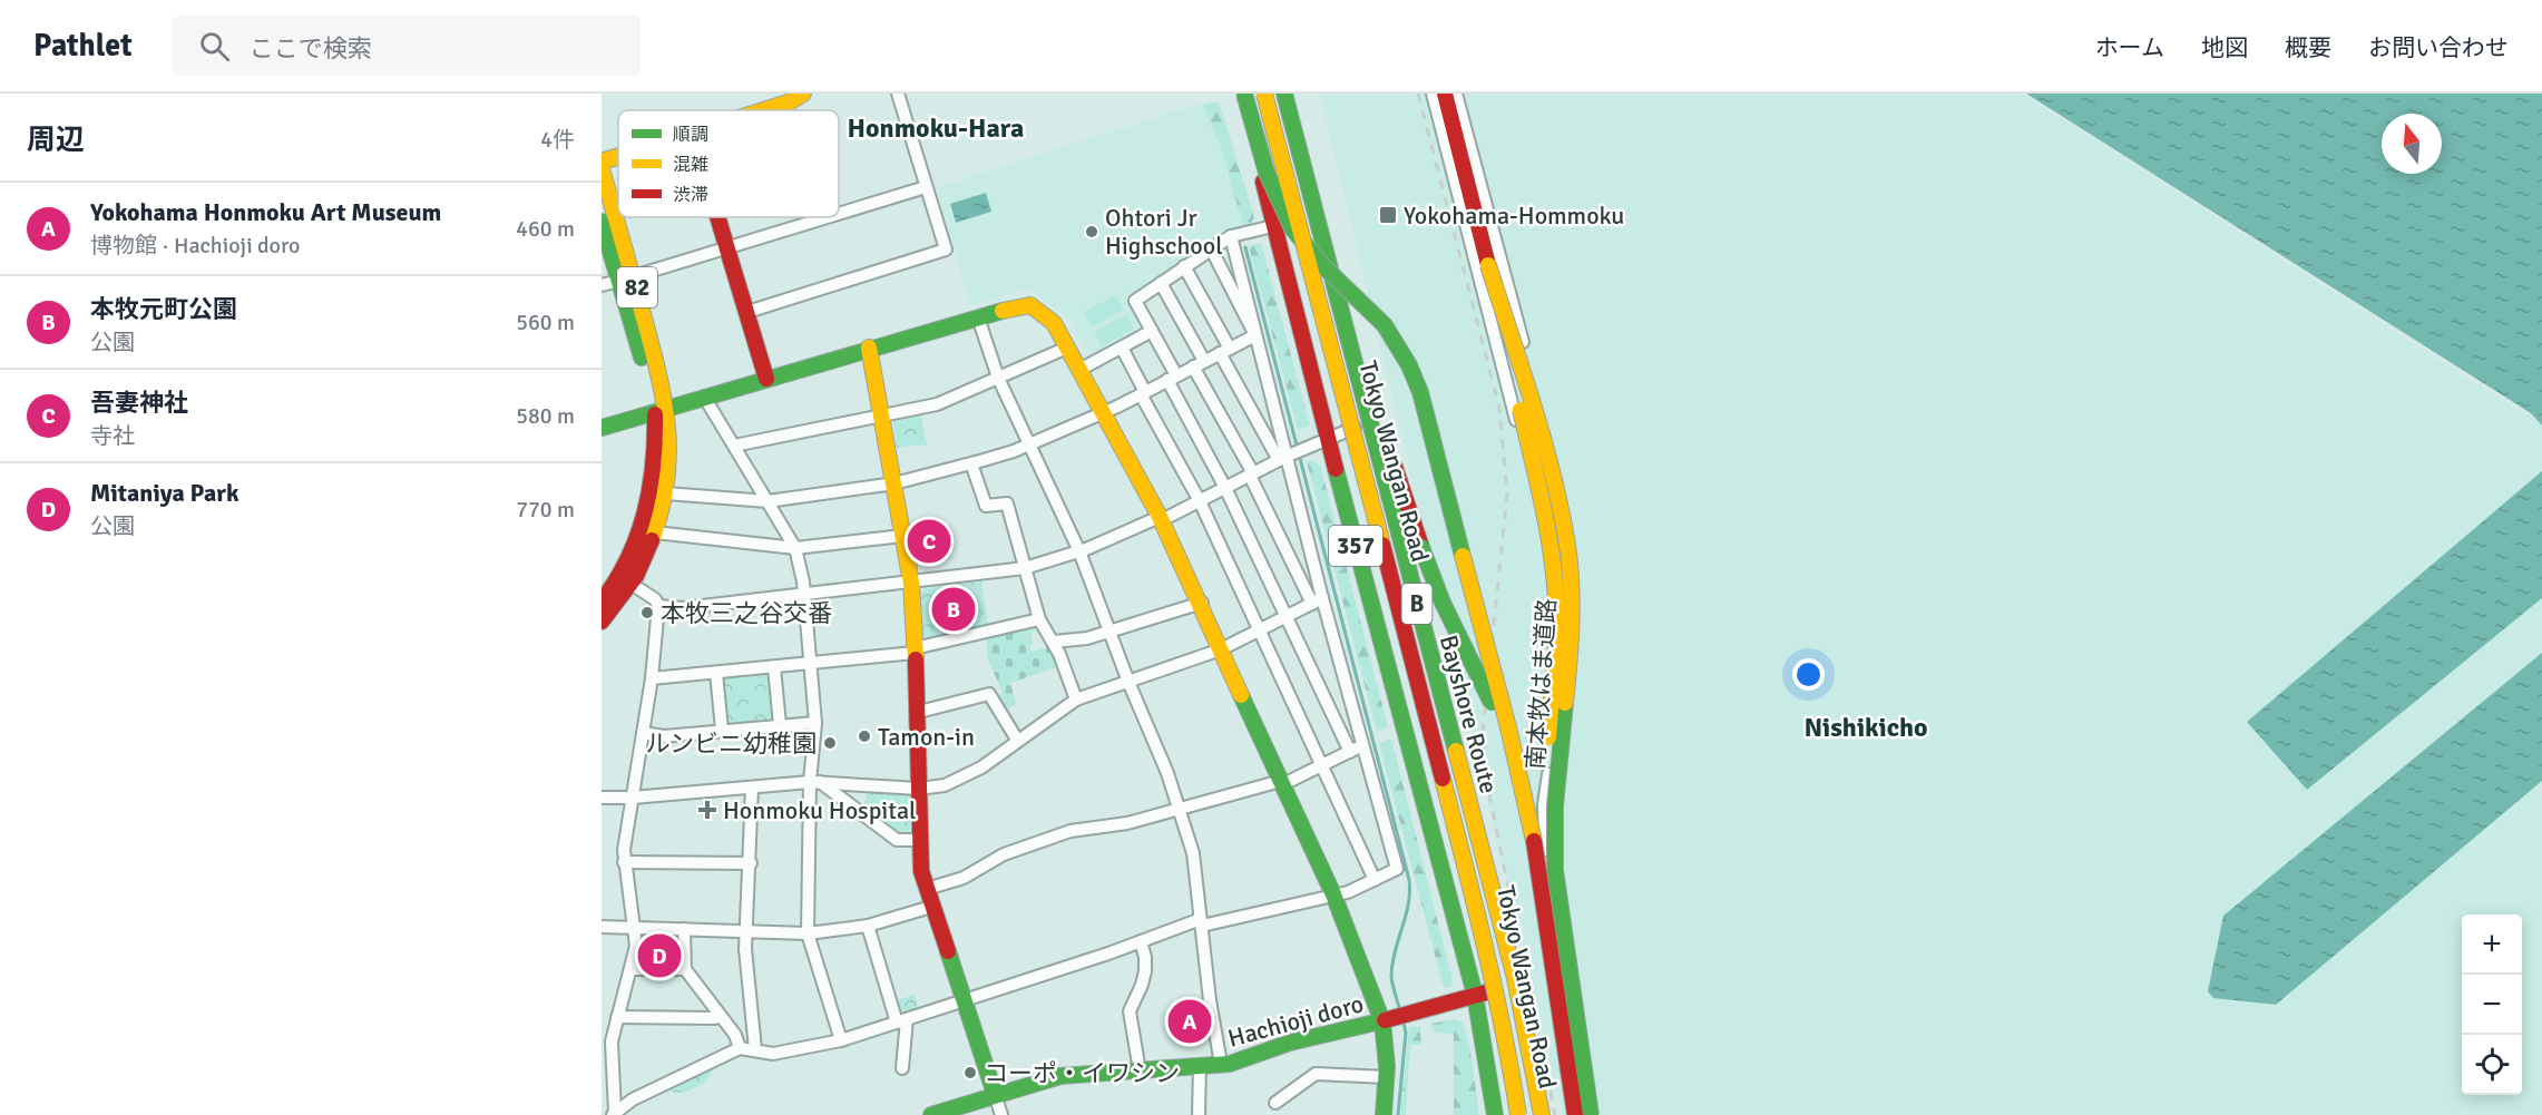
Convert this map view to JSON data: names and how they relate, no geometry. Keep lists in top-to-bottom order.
{
  "streets": {
    "main road": [
      "82",
      "Tokyo Wangan Road",
      "357",
      "B",
      "南本牧はま道路",
      "Bayshore Route",
      "Hachioji doro"
    ]
  },
  "crossings": [
    ["Tokyo Wangan Road", "Hachioji doro"],
    ["357", "Hachioji doro"]
  ],
  "districts": ["Honmoku-Hara", "Nishikicho"],
  "places": {
    "transit": ["Yokohama-Hommoku"],
    "other": [
      "Ohtori Jr Highschool",
      "本牧三之谷交番",
      "Tamon-in",
      "ルンビニ幼稚園",
      "コーポ・イワシン"
    ],
    "health": ["Honmoku Hospital"]
  },
  "legend": ["順調", "混雑", "渋滞"],
  "north": "top",
  "page": {
    "header": "Pathlet",
    "search": "ここで検索",
    "nav": [
      "ホーム",
      "地図",
      "概要",
      "お問い合わせ"
    ],
    "heading": ["周辺", "4件"],
    "list": [
      {
        "mark": "A",
        "name": "Yokohama Honmoku Art Museum",
        "note": "博物館 · Hachioji doro",
        "value": "460 m"
      },
      {
        "mark": "B",
        "name": "本牧元町公園",
        "note": "公園",
        "value": "560 m"
      },
      {
        "mark": "C",
        "name": "吾妻神社",
        "note": "寺社",
        "value": "580 m"
      },
      {
        "mark": "D",
        "name": "Mitaniya Park",
        "note": "公園",
        "value": "770 m"
      }
    ],
    "pins": [
      "C",
      "B",
      "D",
      "A"
    ],
    "map_buttons": ["+", "−"]
  }
}
